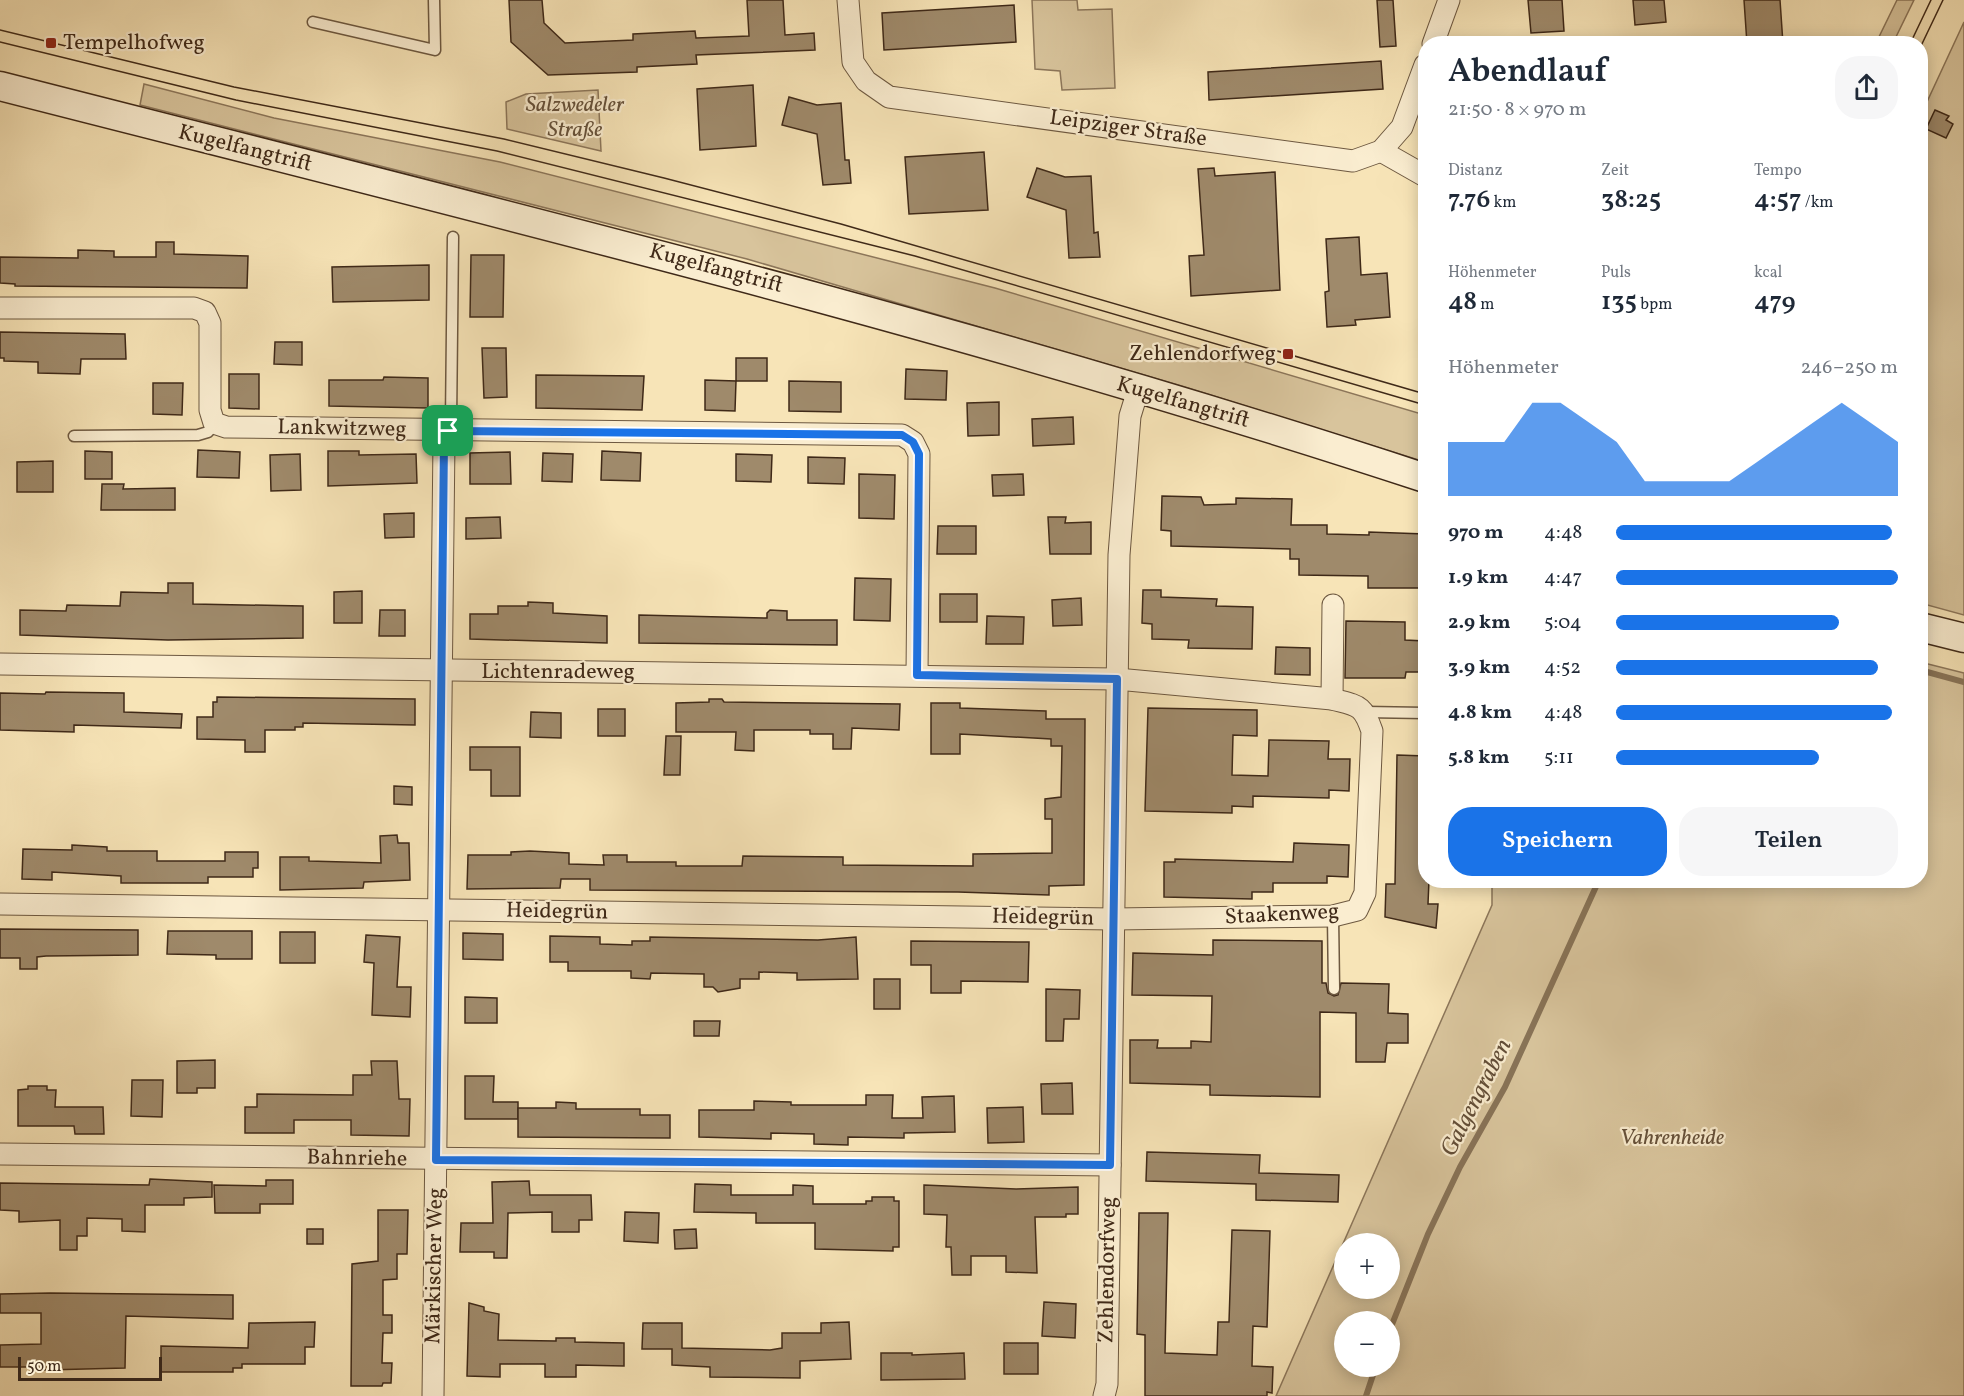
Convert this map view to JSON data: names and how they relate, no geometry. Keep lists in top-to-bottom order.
{
  "streets": {
    "street": [
      "Leipziger Straße",
      "Kugelfangtrift",
      "Lankwitzweg",
      "Lichtenradeweg",
      "Heidegrün",
      "Staakenweg",
      "Bahnriehe",
      "Märkischer Weg",
      "Zehlendorfweg"
    ]
  },
  "crossings": [
    ["Kugelfangtrift", "Zehlendorfweg"],
    ["Lankwitzweg", "Lichtenradeweg"],
    ["Lankwitzweg", "Märkischer Weg"],
    ["Lichtenradeweg", "Märkischer Weg"],
    ["Lichtenradeweg", "Zehlendorfweg"],
    ["Heidegrün", "Staakenweg"],
    ["Heidegrün", "Märkischer Weg"],
    ["Heidegrün", "Zehlendorfweg"],
    ["Staakenweg", "Zehlendorfweg"],
    ["Bahnriehe", "Märkischer Weg"],
    ["Bahnriehe", "Zehlendorfweg"]
  ],
  "water": ["Galgengraben"],
  "parks": ["Salzwedeler Straße", "Vahrenheide"],
  "places": {
    "transit": ["Tempelhofweg", "Zehlendorfweg"]
  },
  "scale_bar": "50 m",
  "page": {
    "heading": ["Abendlauf", "21:50 · 8 × 970 m"],
    "stats": [
      ["Distanz", "7.76 km"],
      ["Zeit", "38:25"],
      ["Tempo", "4:57 /km"],
      ["Höhenmeter", "48 m"],
      ["Puls", "135 bpm"],
      ["kcal", "479"]
    ],
    "chart": ["Höhenmeter", "246–250 m"],
    "list": [
      {
        "name": "970 m",
        "note": "4:48"
      },
      {
        "name": "1.9 km",
        "note": "4:47"
      },
      {
        "name": "2.9 km",
        "note": "5:04"
      },
      {
        "name": "3.9 km",
        "note": "4:52"
      },
      {
        "name": "4.8 km",
        "note": "4:48"
      },
      {
        "name": "5.8 km",
        "note": "5:11"
      }
    ],
    "buttons": ["Speichern", "Teilen"],
    "map_buttons": ["+", "−"],
    "scale": "50 m"
  }
}
